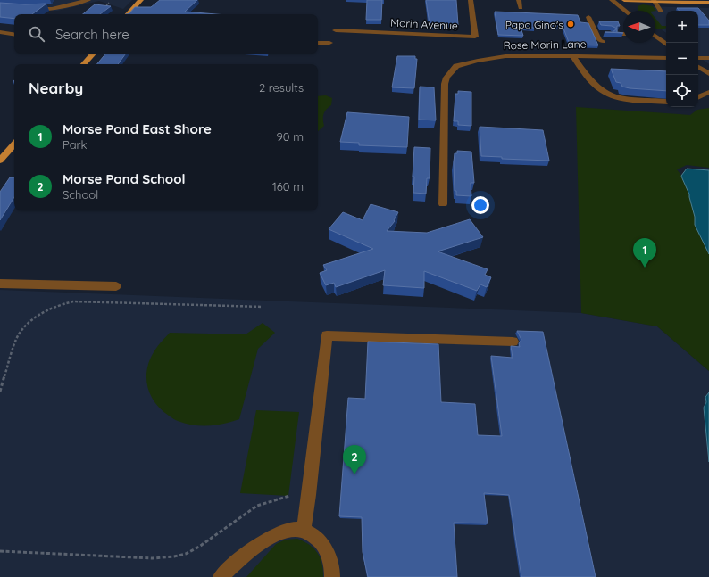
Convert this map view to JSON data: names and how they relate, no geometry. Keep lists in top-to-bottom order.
{
  "streets": {
    "street": ["Morin Avenue", "Rose Morin Lane"]
  },
  "places": ["Papa Gino's"],
  "north": "left",
  "page": {
    "map_buttons": ["+", "−"],
    "search": "Search here",
    "heading": ["Nearby", "2 results"],
    "list": [
      {
        "mark": "1",
        "name": "Morse Pond East Shore",
        "note": "Park",
        "value": "90 m"
      },
      {
        "mark": "2",
        "name": "Morse Pond School",
        "note": "School",
        "value": "160 m"
      }
    ],
    "pins": ["1", "2"]
  }
}
